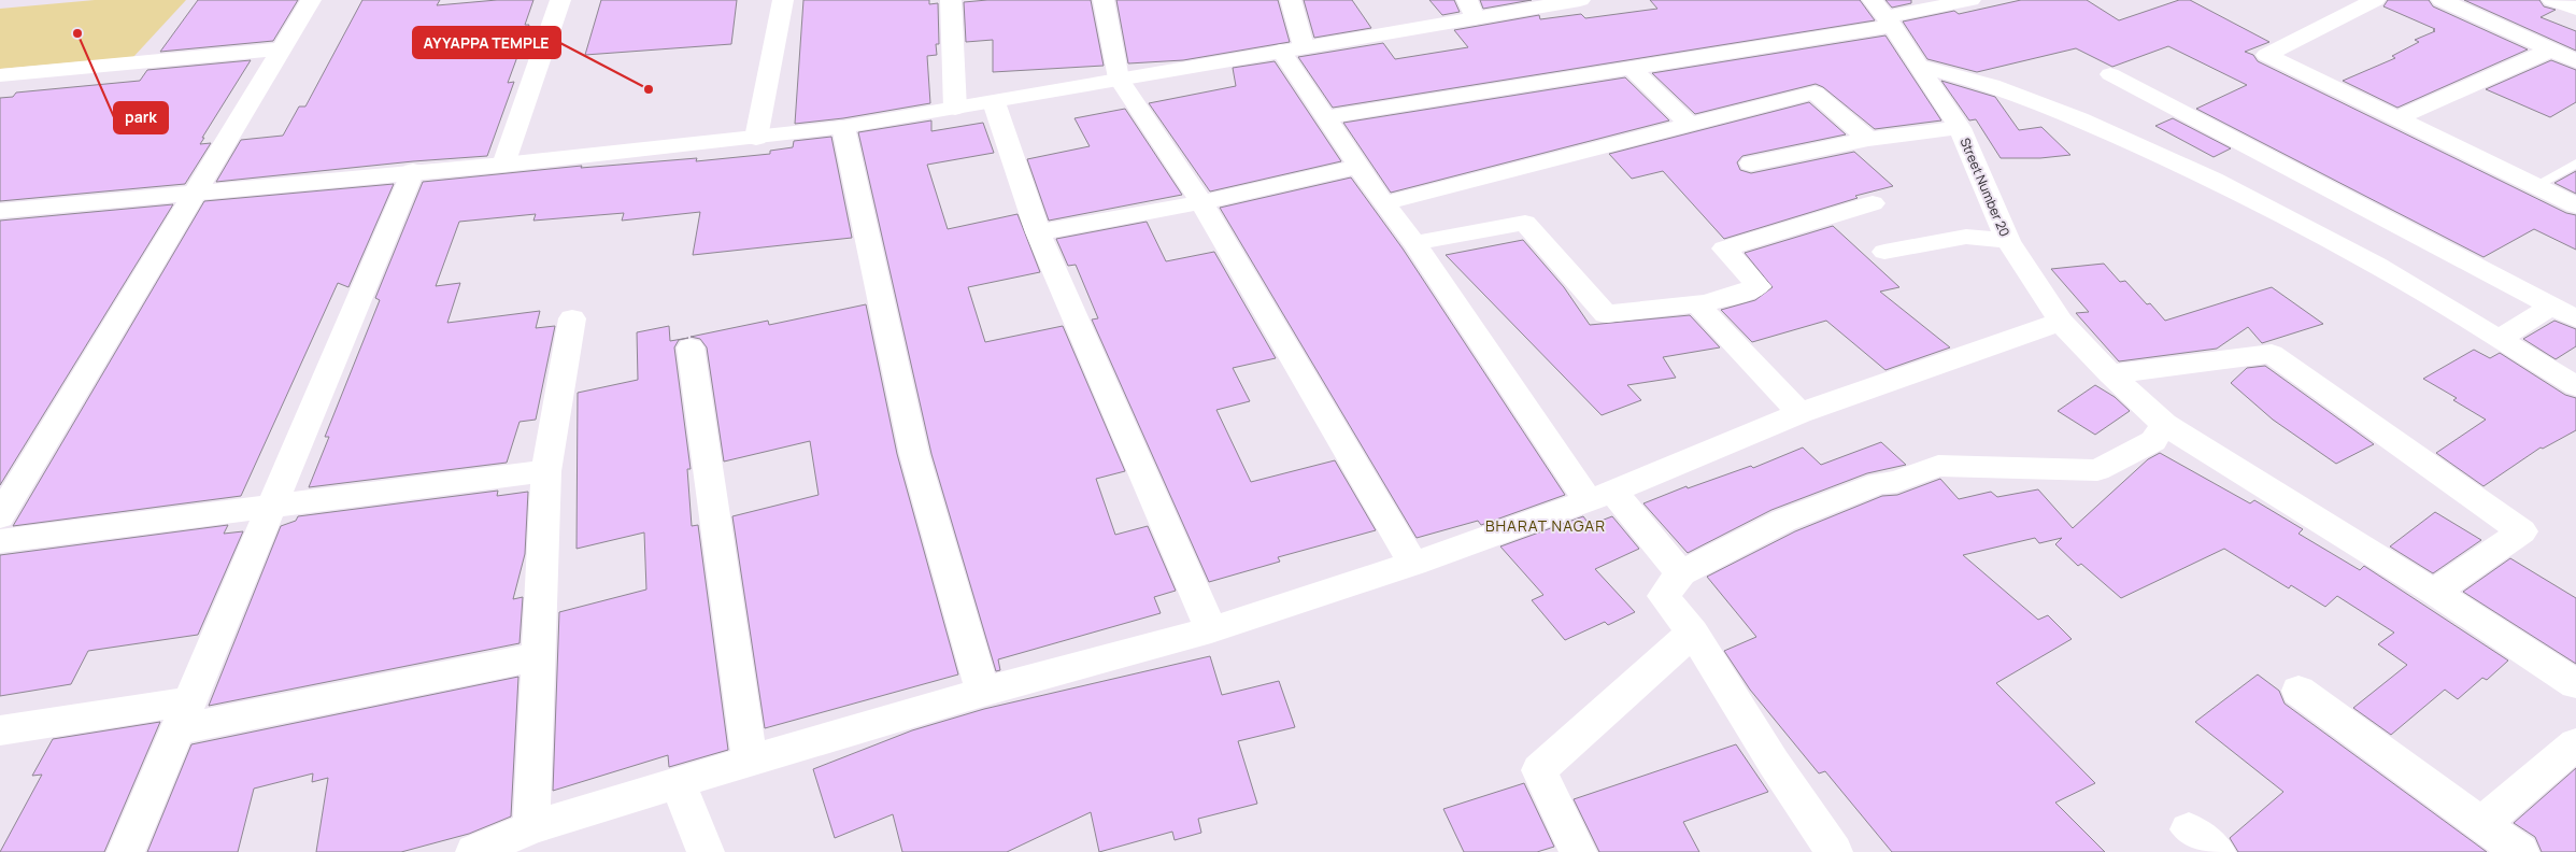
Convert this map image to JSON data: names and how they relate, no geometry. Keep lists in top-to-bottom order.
{
  "streets": {
    "street": ["Street Number 20"]
  },
  "districts": ["BHARAT NAGAR"],
  "places": ["park", "AYYAPPA TEMPLE"]
}
